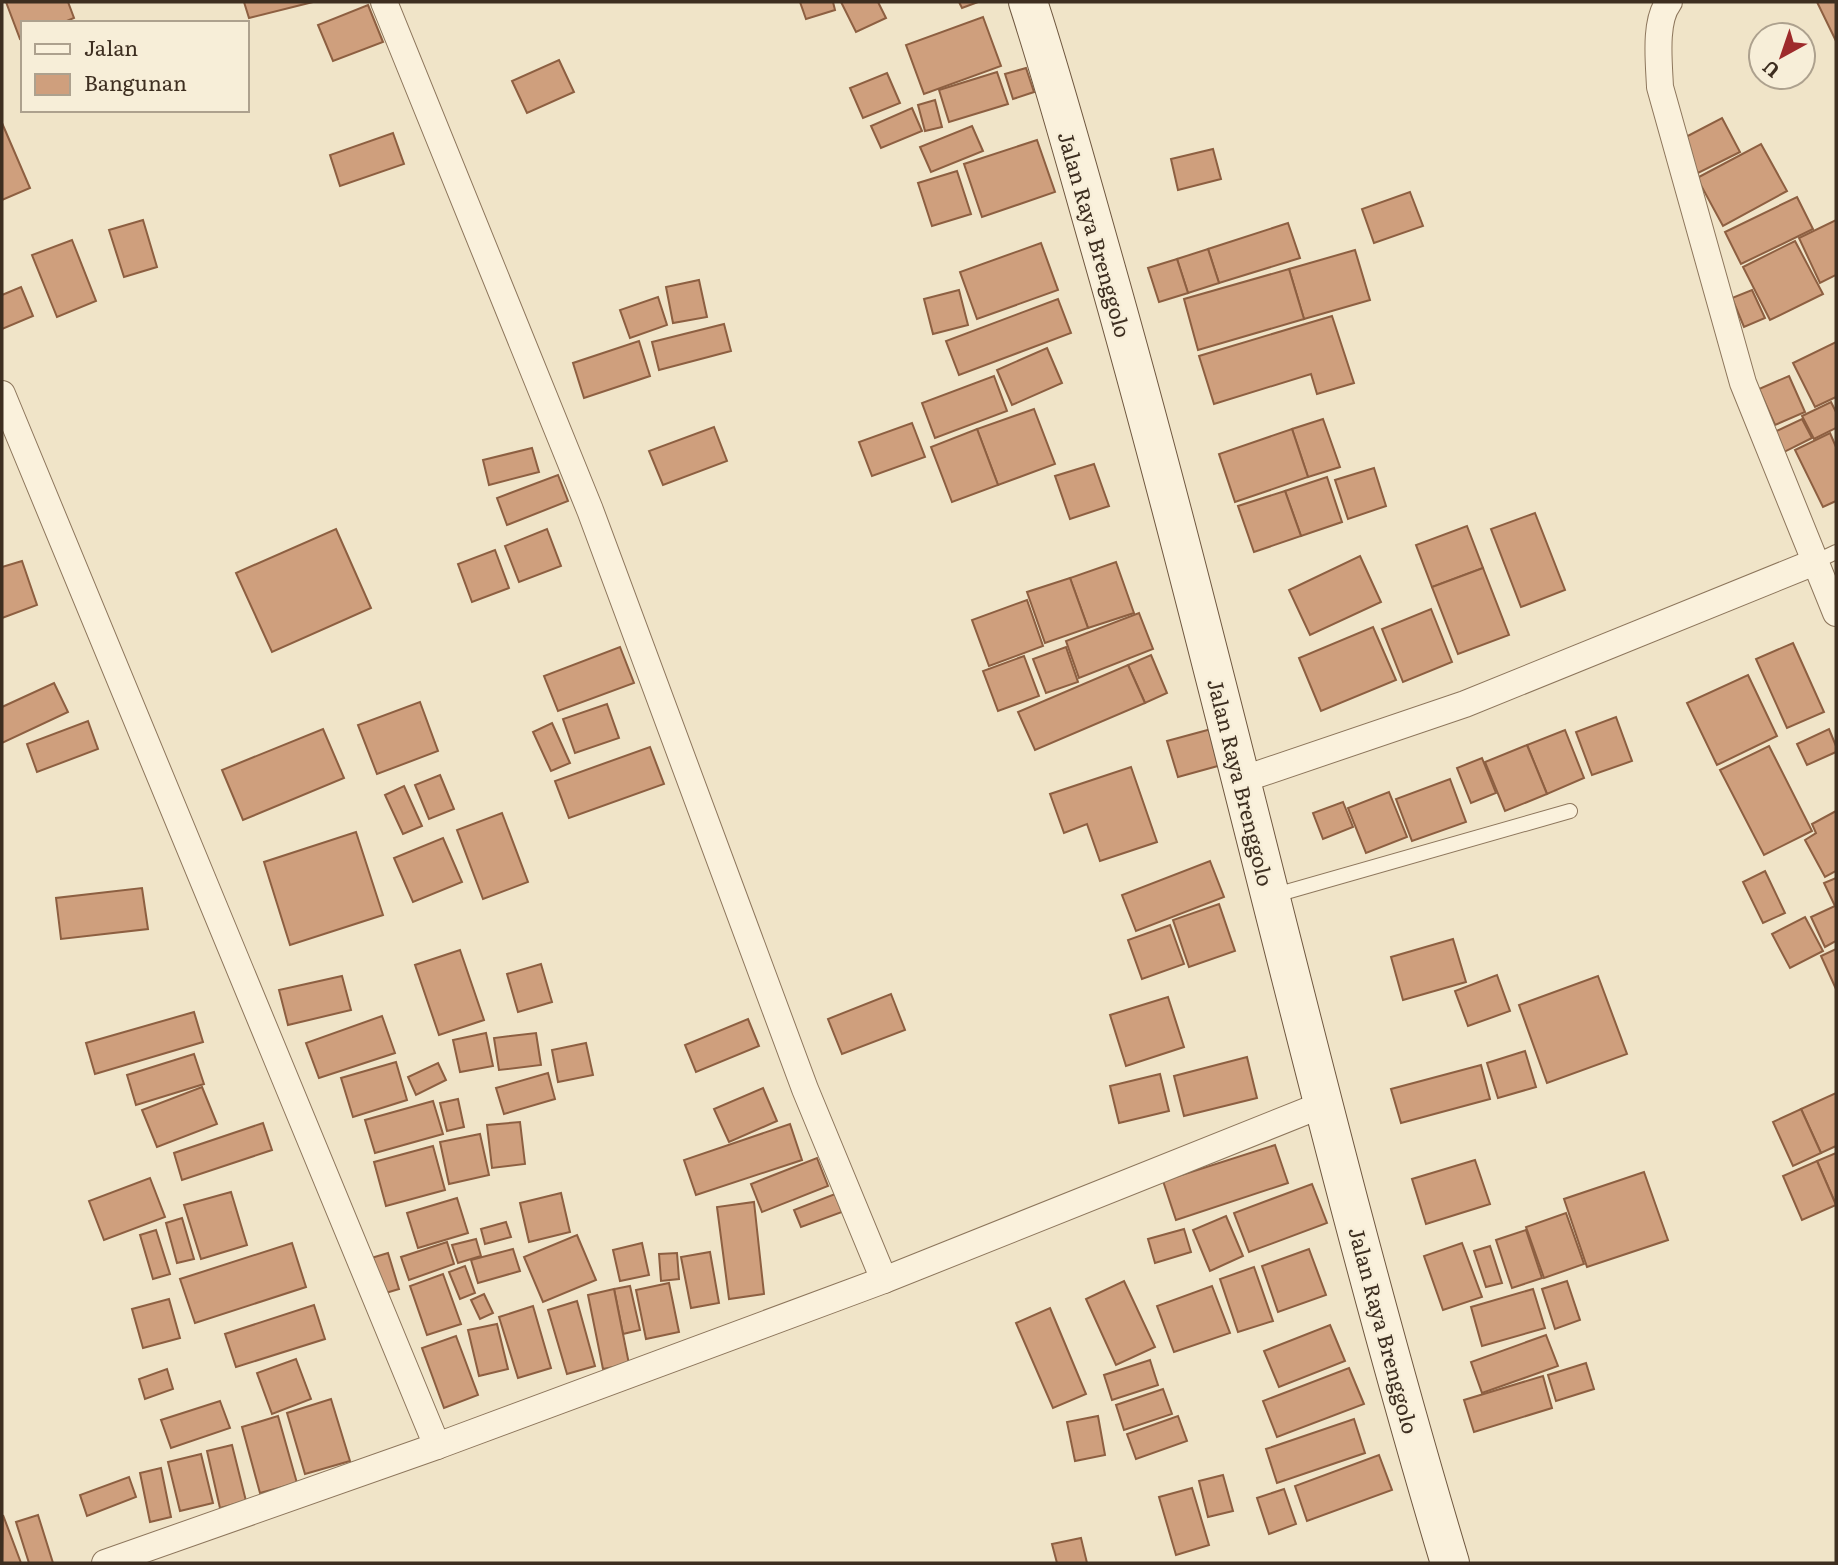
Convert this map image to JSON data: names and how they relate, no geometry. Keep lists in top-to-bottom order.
{
  "streets": {
    "main road": ["Jalan Raya Brenggolo"]
  },
  "legend": ["Jalan", "Bangunan"],
  "north": "bottom left"
}
